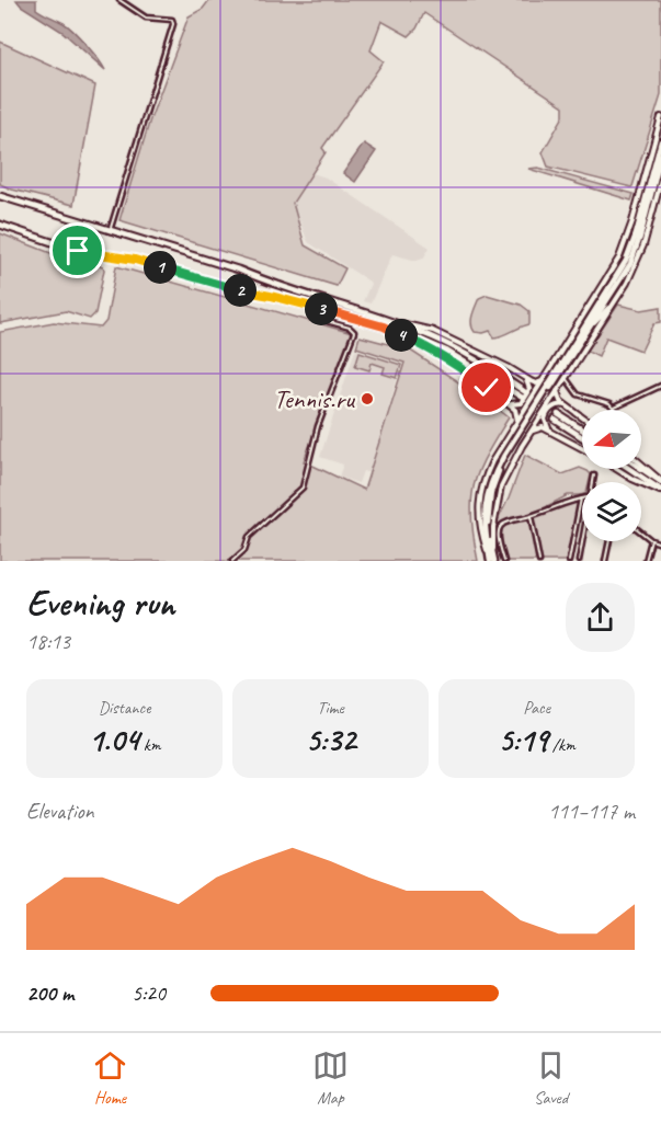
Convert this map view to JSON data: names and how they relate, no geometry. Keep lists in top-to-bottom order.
{
  "places": ["Tennis.ru"],
  "north": "left",
  "page": {
    "pins": [
      "1",
      "2",
      "3",
      "4"
    ],
    "heading": ["Evening run", "18:13"],
    "stats": [
      ["Distance", "1.04 km"],
      ["Time", "5:32"],
      ["Pace", "5:19 /km"]
    ],
    "chart": ["Elevation", "111–117 m"],
    "list": [
      {
        "name": "200 m",
        "note": "5:20"
      }
    ],
    "tabs": ["Home", "Map", "Saved"]
  }
}
